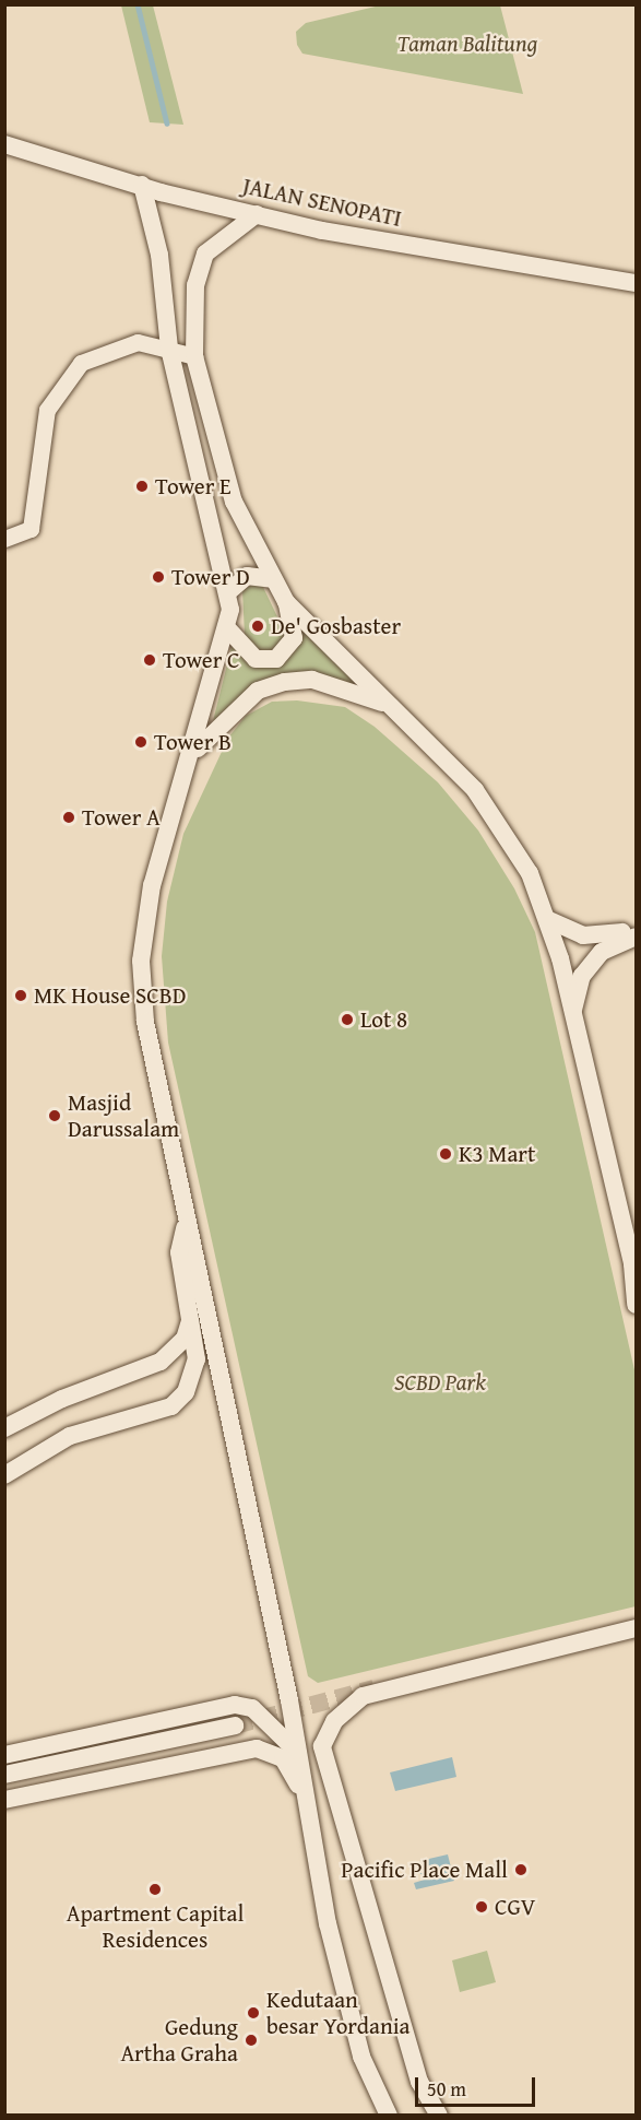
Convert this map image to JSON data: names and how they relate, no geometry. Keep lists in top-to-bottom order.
{
  "streets": {
    "main road": ["JALAN SENOPATI"]
  },
  "parks": ["Taman Balitung", "SCBD Park"],
  "places": [
    "Tower E",
    "Tower D",
    "De' Gosbaster",
    "Tower C",
    "Tower B",
    "Tower A",
    "MK House SCBD",
    "Lot 8",
    "Masjid Darussalam",
    "K3 Mart",
    "Pacific Place Mall",
    "Apartment Capital Residences",
    "CGV",
    "Kedutaan besar Yordania",
    "Gedung Artha Graha"
  ],
  "scale_bar": "50 m"
}
